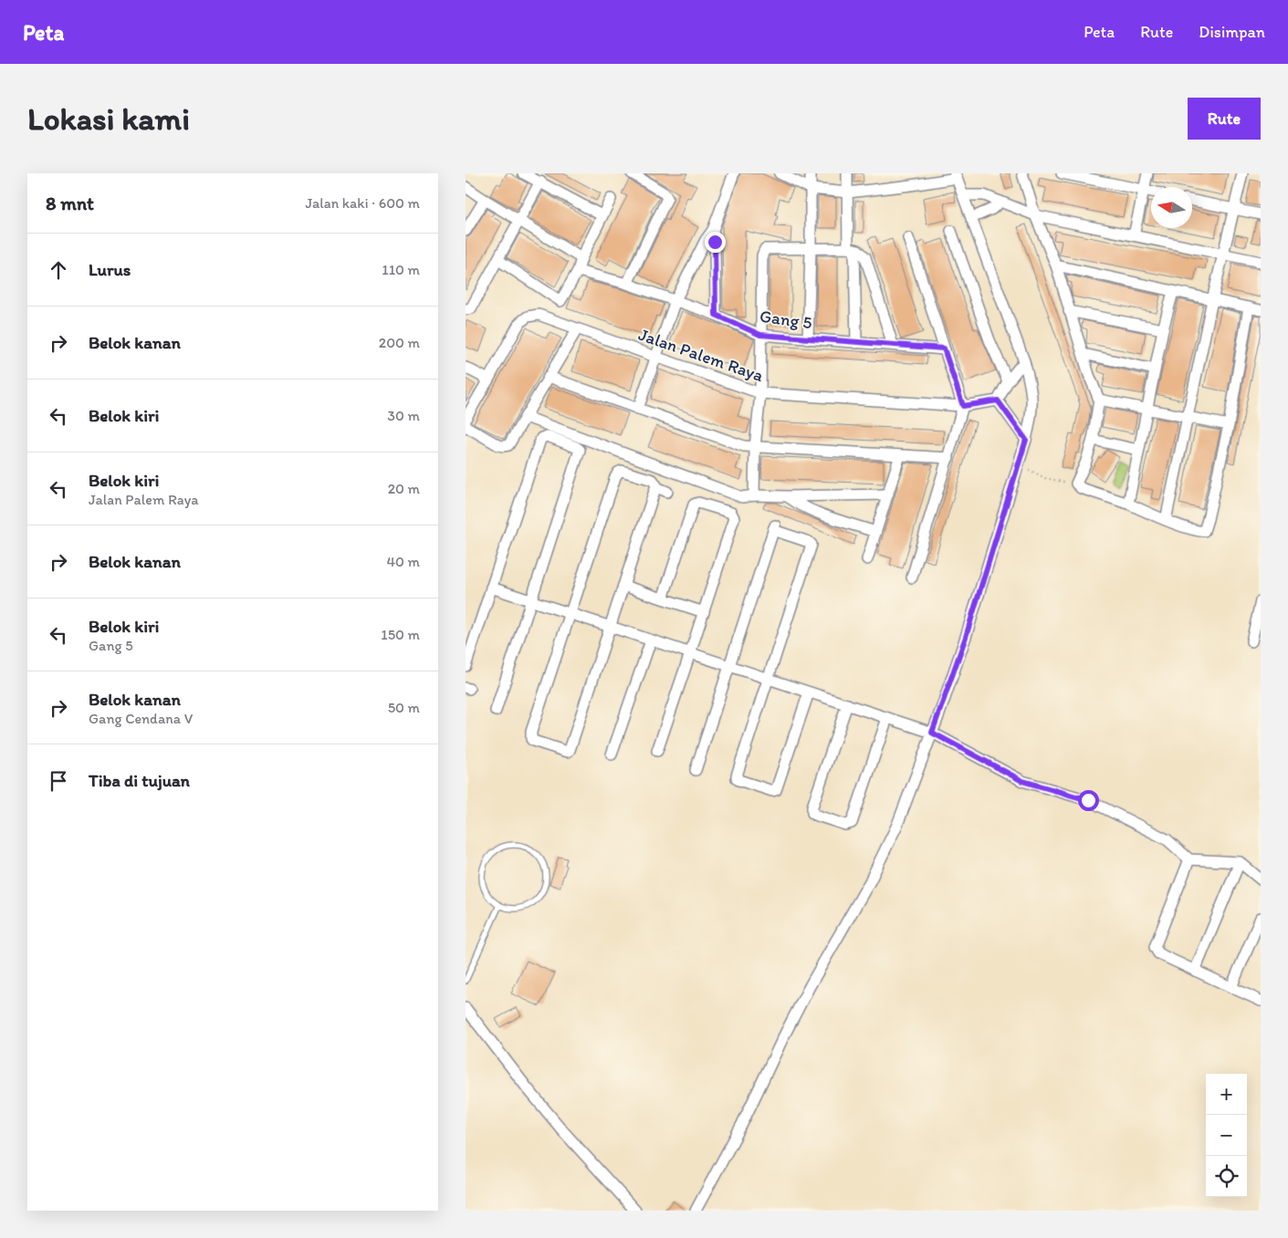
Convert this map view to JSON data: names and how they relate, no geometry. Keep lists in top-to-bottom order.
{
  "streets": {
    "street": ["Gang 5", "Jalan Palem Raya"]
  },
  "north": "left",
  "page": {
    "header": "Peta",
    "nav": ["Peta", "Rute", "Disimpan"],
    "buttons": "Rute",
    "title": "Lokasi kami",
    "heading": ["8 mnt", "Jalan kaki · 600 m"],
    "list": [
      ["Lurus", "110 m"],
      ["Belok kanan", "200 m"],
      ["Belok kiri", "30 m"],
      ["Belok kiri", "Jalan Palem Raya", "20 m"],
      ["Belok kanan", "40 m"],
      ["Belok kiri", "Gang 5", "150 m"],
      ["Belok kanan", "Gang Cendana V", "50 m"],
      "Tiba di tujuan"
    ],
    "map_buttons": ["+", "−"]
  }
}
